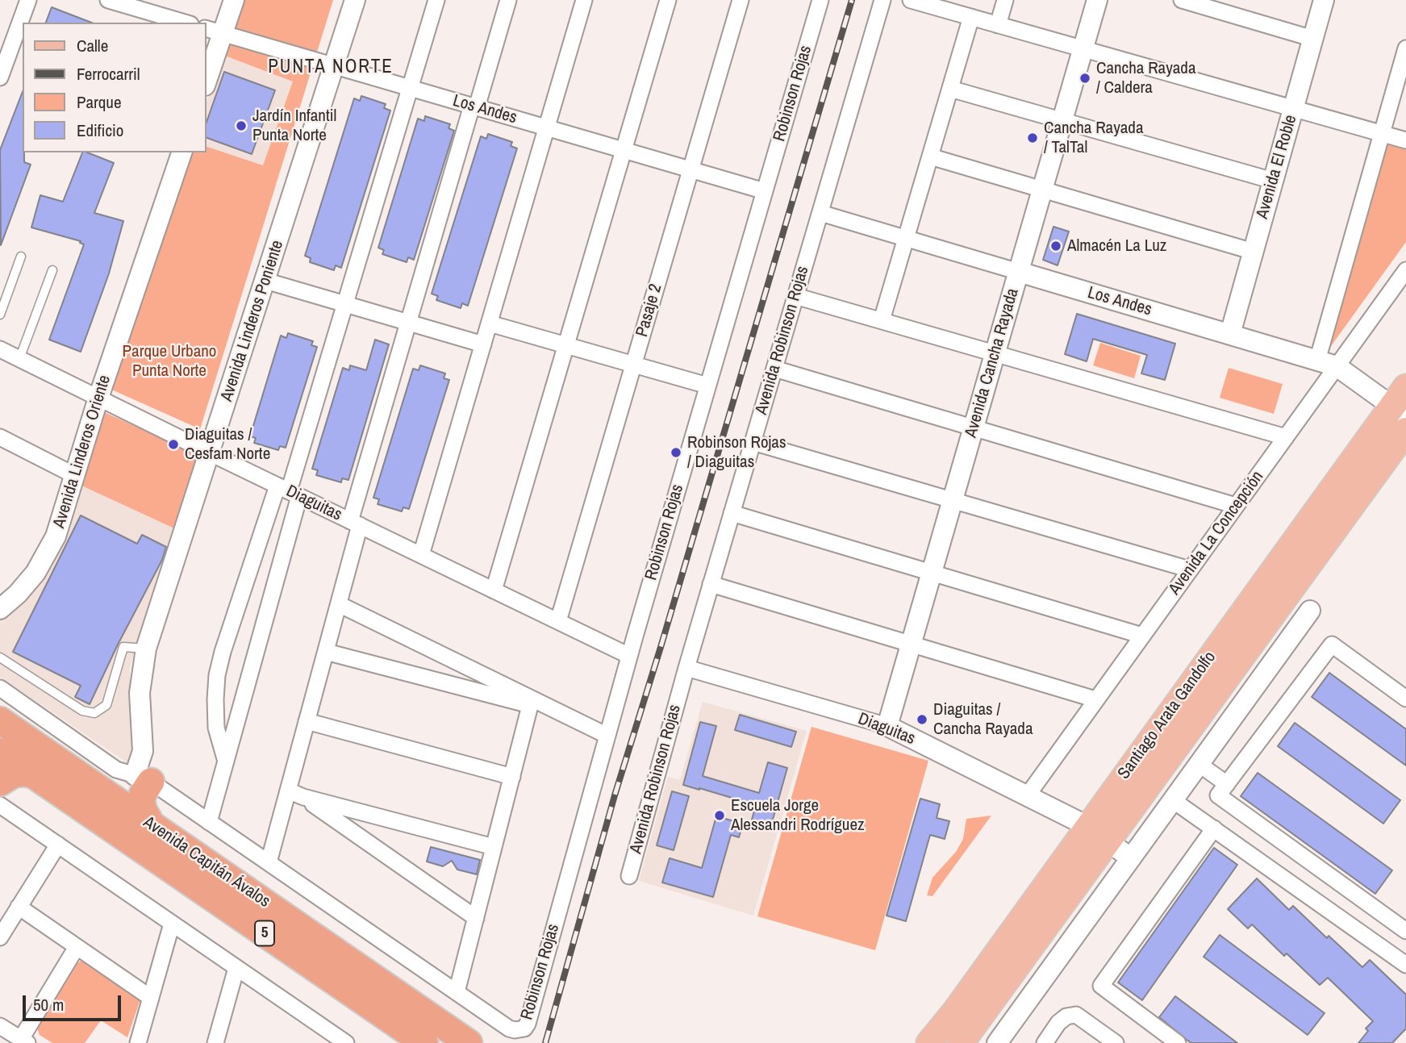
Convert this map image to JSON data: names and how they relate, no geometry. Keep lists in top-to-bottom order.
{
  "streets": {
    "highway": ["Avenida Capitán Ávalos", "5"],
    "main road": ["Santiago Arata Gandolfo"],
    "street": [
      "Robinson Rojas",
      "Los Andes",
      "Avenida El Roble",
      "Pasaje 2",
      "Avenida Linderos Poniente",
      "Avenida Robinson Rojas",
      "Avenida Cancha Rayada",
      "Avenida Linderos Oriente",
      "Diaguitas",
      "Avenida La Concepción"
    ]
  },
  "crossings": [
    ["Robinson Rojas", "Los Andes"],
    ["Robinson Rojas", "Diaguitas"],
    ["Los Andes", "Avenida El Roble"],
    ["Los Andes", "Pasaje 2"],
    ["Los Andes", "Avenida Linderos Poniente"],
    ["Los Andes", "Avenida Robinson Rojas"],
    ["Los Andes", "Avenida Cancha Rayada"],
    ["Los Andes", "Avenida La Concepción"],
    ["Los Andes", "Santiago Arata Gandolfo"],
    ["Pasaje 2", "Diaguitas"],
    ["Avenida Linderos Poniente", "Diaguitas"],
    ["Avenida Robinson Rojas", "Diaguitas"],
    ["Avenida Cancha Rayada", "Diaguitas"],
    ["Avenida Linderos Oriente", "Diaguitas"],
    ["Diaguitas", "Avenida La Concepción"],
    ["Diaguitas", "Santiago Arata Gandolfo"]
  ],
  "districts": ["PUNTA NORTE"],
  "parks": ["Parque Urbano Punta Norte"],
  "places": [
    "Cancha Rayada / Caldera",
    "Jardín Infantil Punta Norte",
    "Cancha Rayada / TalTal",
    "Almacén La Luz",
    "Diaguitas / Cesfam Norte",
    "Robinson Rojas / Diaguitas",
    "Diaguitas / Cancha Rayada",
    "Escuela Jorge Alessandri Rodríguez"
  ],
  "legend": [
    "Calle",
    "Ferrocarril",
    "Parque",
    "Edificio"
  ],
  "scale_bar": "50 m"
}
